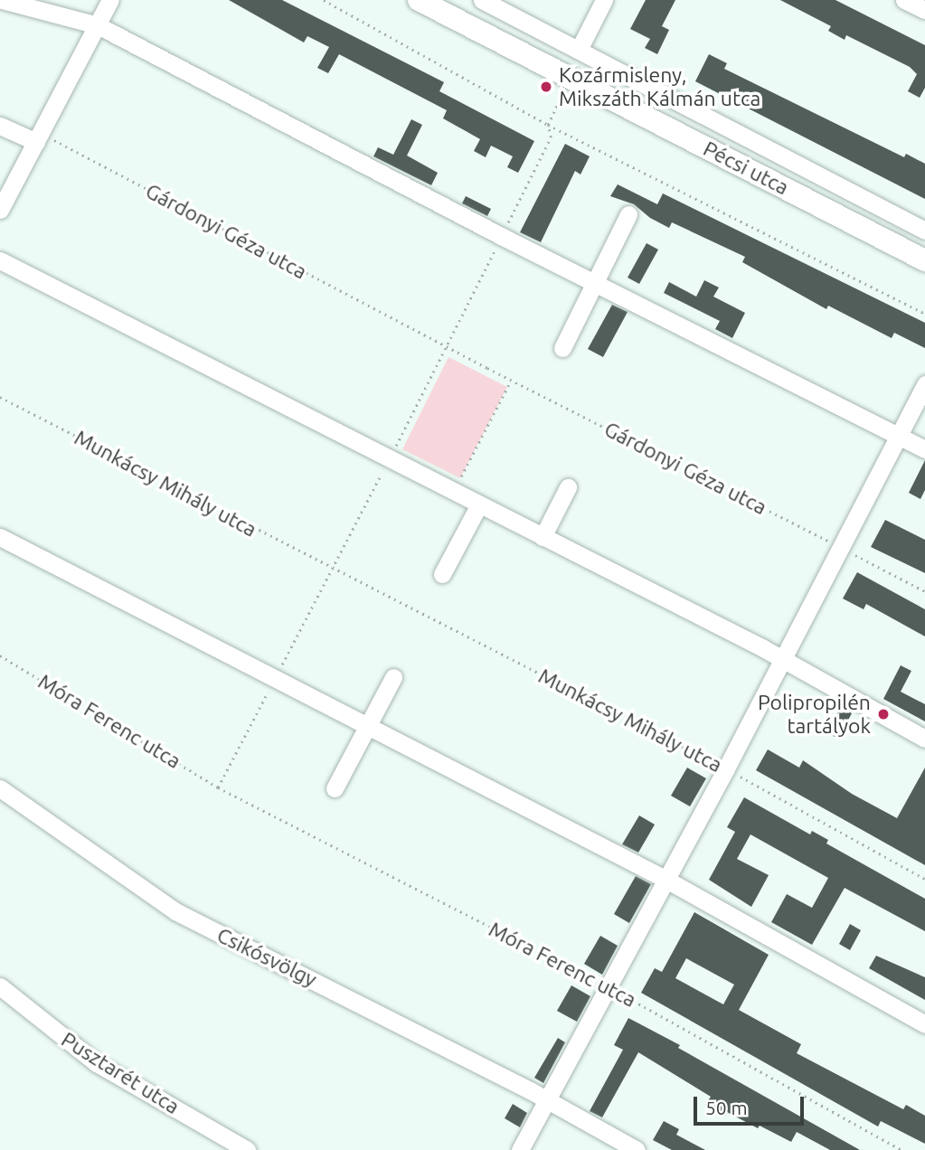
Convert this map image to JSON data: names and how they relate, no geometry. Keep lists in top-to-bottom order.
{
  "streets": {
    "main road": ["Pécsi utca"],
    "street": ["Csikósvölgy", "Pusztarét utca"],
    "path": ["Gárdonyi Géza utca", "Munkácsy Mihály utca", "Móra Ferenc utca"]
  },
  "places": ["Kozármisleny, Mikszáth Kálmán utca", "Polipropilén tartályok"],
  "scale_bar": "50 m"
}
